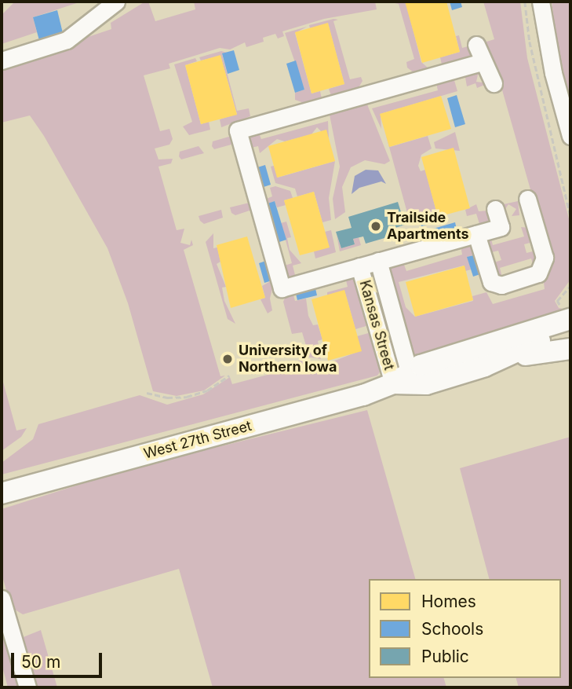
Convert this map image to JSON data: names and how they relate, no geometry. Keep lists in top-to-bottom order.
{
  "streets": {
    "main road": ["West 27th Street"],
    "street": ["Kansas Street"]
  },
  "crossings": [
    ["Kansas Street", "West 27th Street"]
  ],
  "places": ["Trailside Apartments", "University of Northern Iowa"],
  "legend": ["Homes", "Schools", "Public"],
  "scale_bar": "50 m"
}
